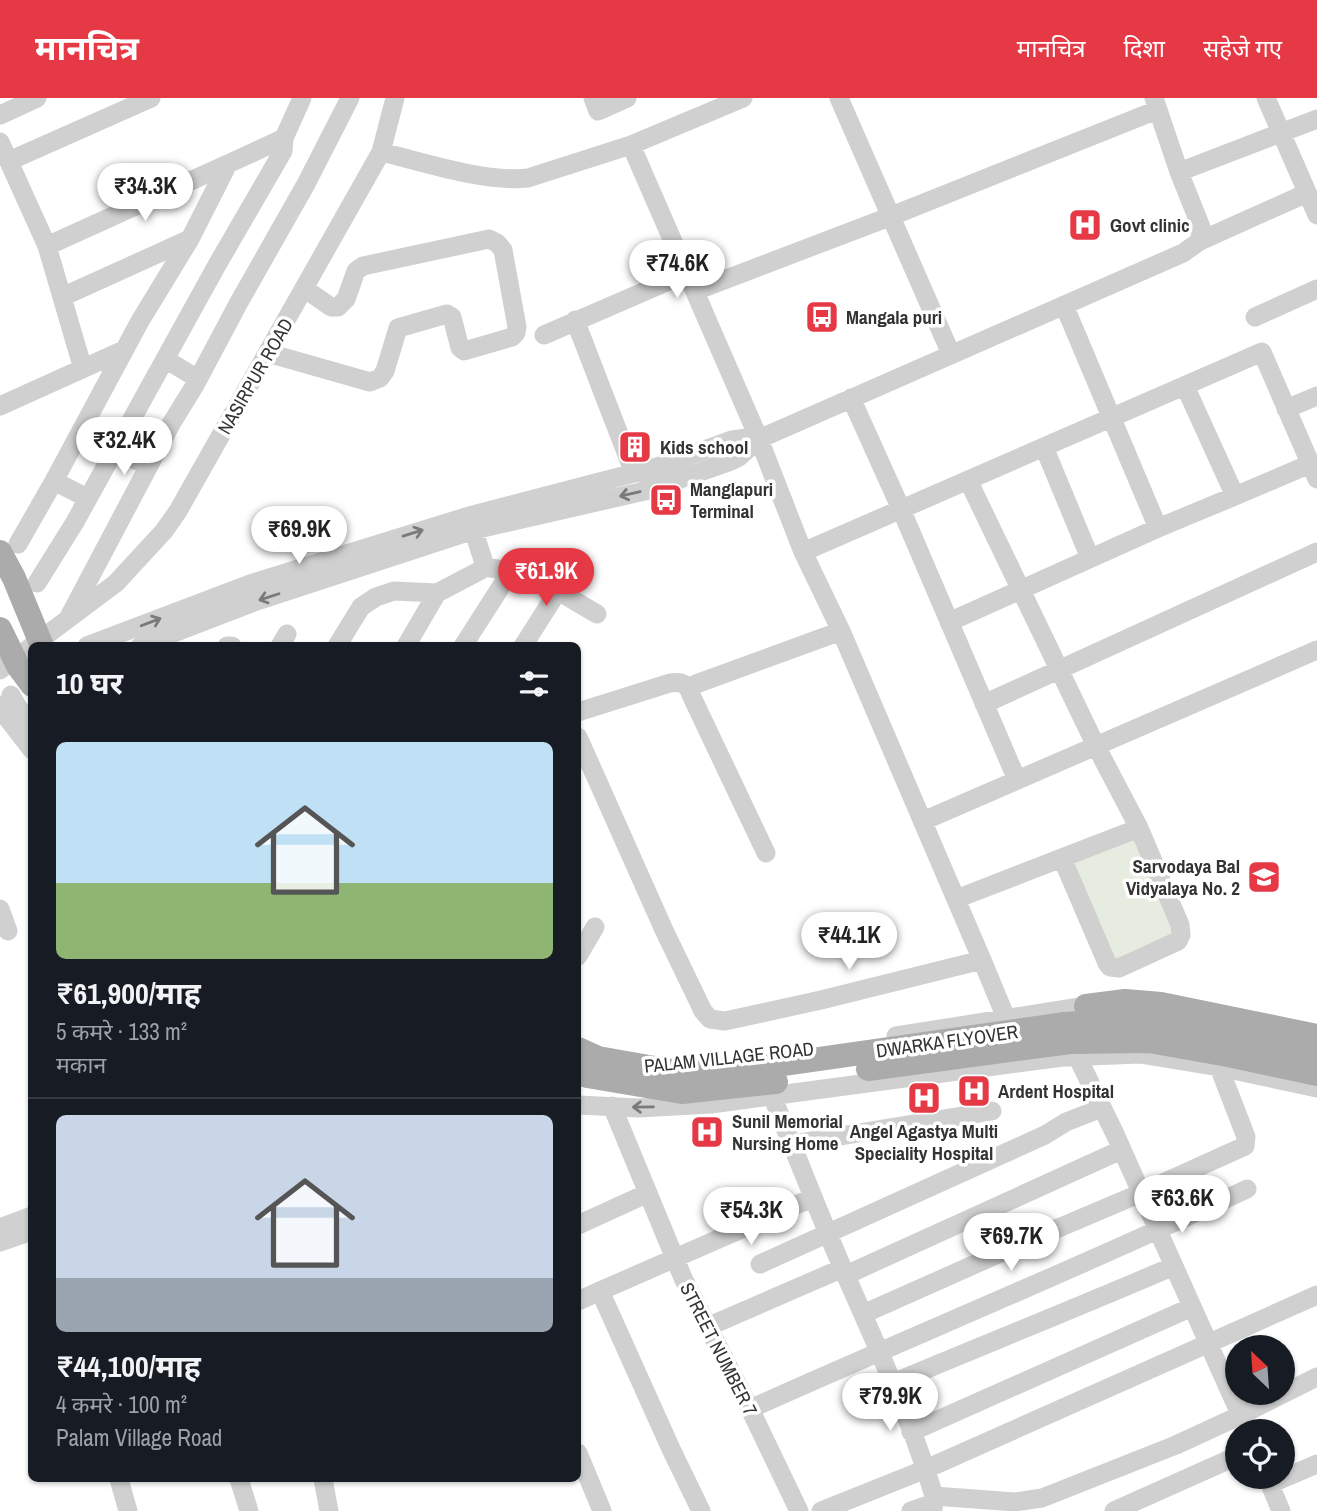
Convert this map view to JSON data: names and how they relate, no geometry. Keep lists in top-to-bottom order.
{
  "streets": {
    "main road": ["DWARKA FLYOVER"],
    "street": ["NASIRPUR ROAD", "PALAM VILLAGE ROAD", "STREET NUMBER 7"]
  },
  "places": {
    "hospital": [
      "Govt clinic",
      "Ardent Hospital",
      "Angel Agastya Multi Speciality Hospital",
      "Sunil Memorial Nursing Home"
    ],
    "bus stop": ["Mangala puri", "Manglapuri Terminal"],
    "building": ["Kids school"],
    "school or university": ["Sarvodaya Bal Vidyalaya No. 2"]
  },
  "north": "top left",
  "page": {
    "header": "मानचित्र",
    "nav": ["मानचित्र", "दिशा", "सहेजे गए"],
    "price": [
      "₹34.3K",
      "₹74.6K",
      "₹32.4K",
      "₹69.9K",
      "₹61.9K",
      "₹44.1K",
      "₹63.6K",
      "₹54.3K",
      "₹69.7K",
      "₹79.9K"
    ],
    "heading": "10 घर",
    "list": [
      {
        "name": "₹61,900/माह",
        "note": "5 कमरे · 133 m² · मकान"
      },
      {
        "name": "₹44,100/माह",
        "note": "4 कमरे · 100 m² · Palam Village Road"
      }
    ]
  }
}
